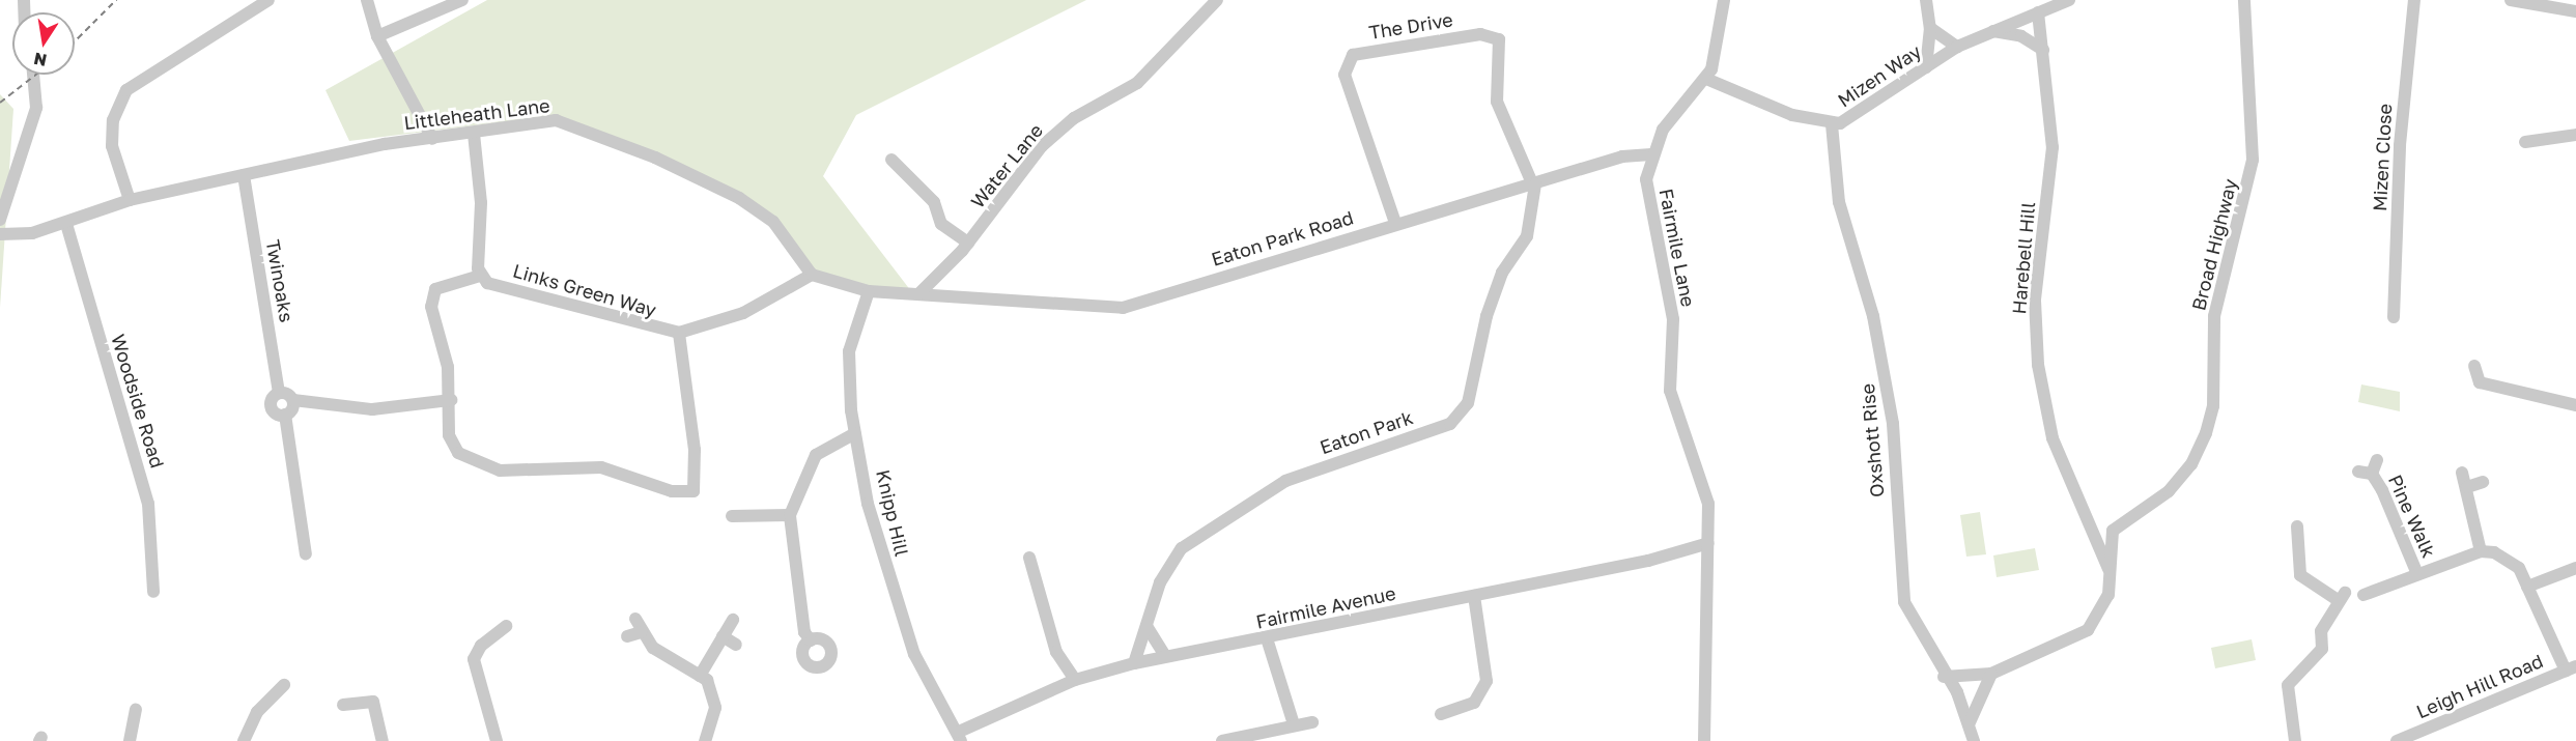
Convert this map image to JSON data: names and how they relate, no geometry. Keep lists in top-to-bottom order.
{
  "streets": {
    "street": [
      "The Drive",
      "Mizen Way",
      "Littleheath Lane",
      "Mizen Close",
      "Water Lane",
      "Eaton Park Road",
      "Broad Highway",
      "Fairmile Lane",
      "Harebell Hill",
      "Twinoaks",
      "Links Green Way",
      "Woodside Road",
      "Eaton Park",
      "Oxshott Rise",
      "Knipp Hill",
      "Pine Walk",
      "Fairmile Avenue",
      "Leigh Hill Road"
    ]
  },
  "crossings": [
    ["The Drive", "Eaton Park Road"],
    ["The Drive", "Eaton Park"],
    ["Mizen Way", "Fairmile Lane"],
    ["Mizen Way", "Harebell Hill"],
    ["Mizen Way", "Oxshott Rise"],
    ["Littleheath Lane", "Twinoaks"],
    ["Littleheath Lane", "Woodside Road"],
    ["Water Lane", "Eaton Park Road"],
    ["Eaton Park Road", "Fairmile Lane"],
    ["Eaton Park Road", "Eaton Park"],
    ["Fairmile Lane", "Fairmile Avenue"],
    ["Eaton Park", "Fairmile Avenue"],
    ["Knipp Hill", "Fairmile Avenue"]
  ],
  "north": "bottom"
}
